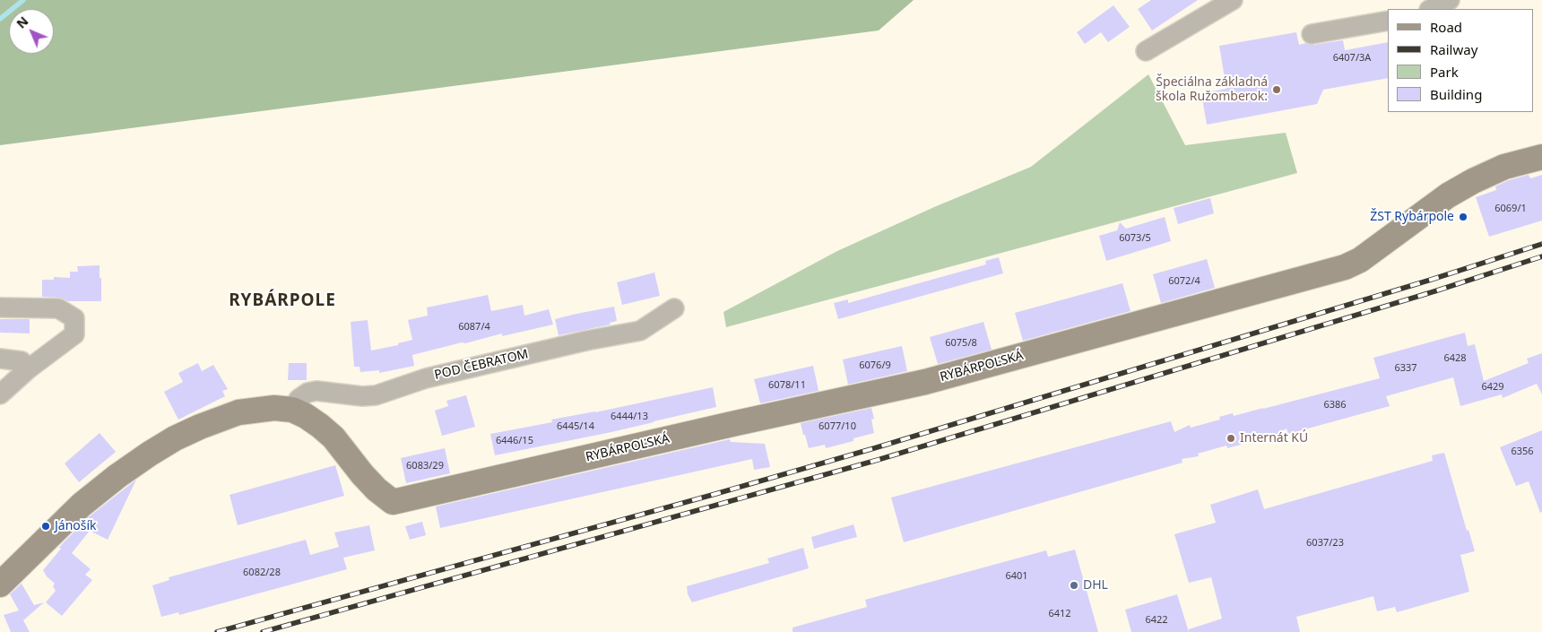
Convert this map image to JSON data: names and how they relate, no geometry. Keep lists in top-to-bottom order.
{
  "streets": {
    "street": ["POD ČEBRATOM", "RYBÁRPOĽSKÁ"]
  },
  "crossings": [
    ["POD ČEBRATOM", "RYBÁRPOĽSKÁ"]
  ],
  "districts": ["RYBÁRPOLE"],
  "places": [
    "Špeciálna základná škola Ružomberok:",
    "ŽST Rybárpole",
    "Internát KÚ",
    "Jánošík",
    "DHL"
  ],
  "house_numbers": [
    "6407/3A",
    "6069/1",
    "6073/5",
    "6072/4",
    "6087/4",
    "6075/8",
    "6428",
    "6076/9",
    "6337",
    "6078/11",
    "6429",
    "6386",
    "6444/13",
    "6445/14",
    "6077/10",
    "6446/15",
    "6356",
    "6083/29",
    "6037/23",
    "6082/28",
    "6401",
    "6412",
    "6422"
  ],
  "legend": [
    "Road",
    "Railway",
    "Park",
    "Building"
  ],
  "north": "top left"
}
